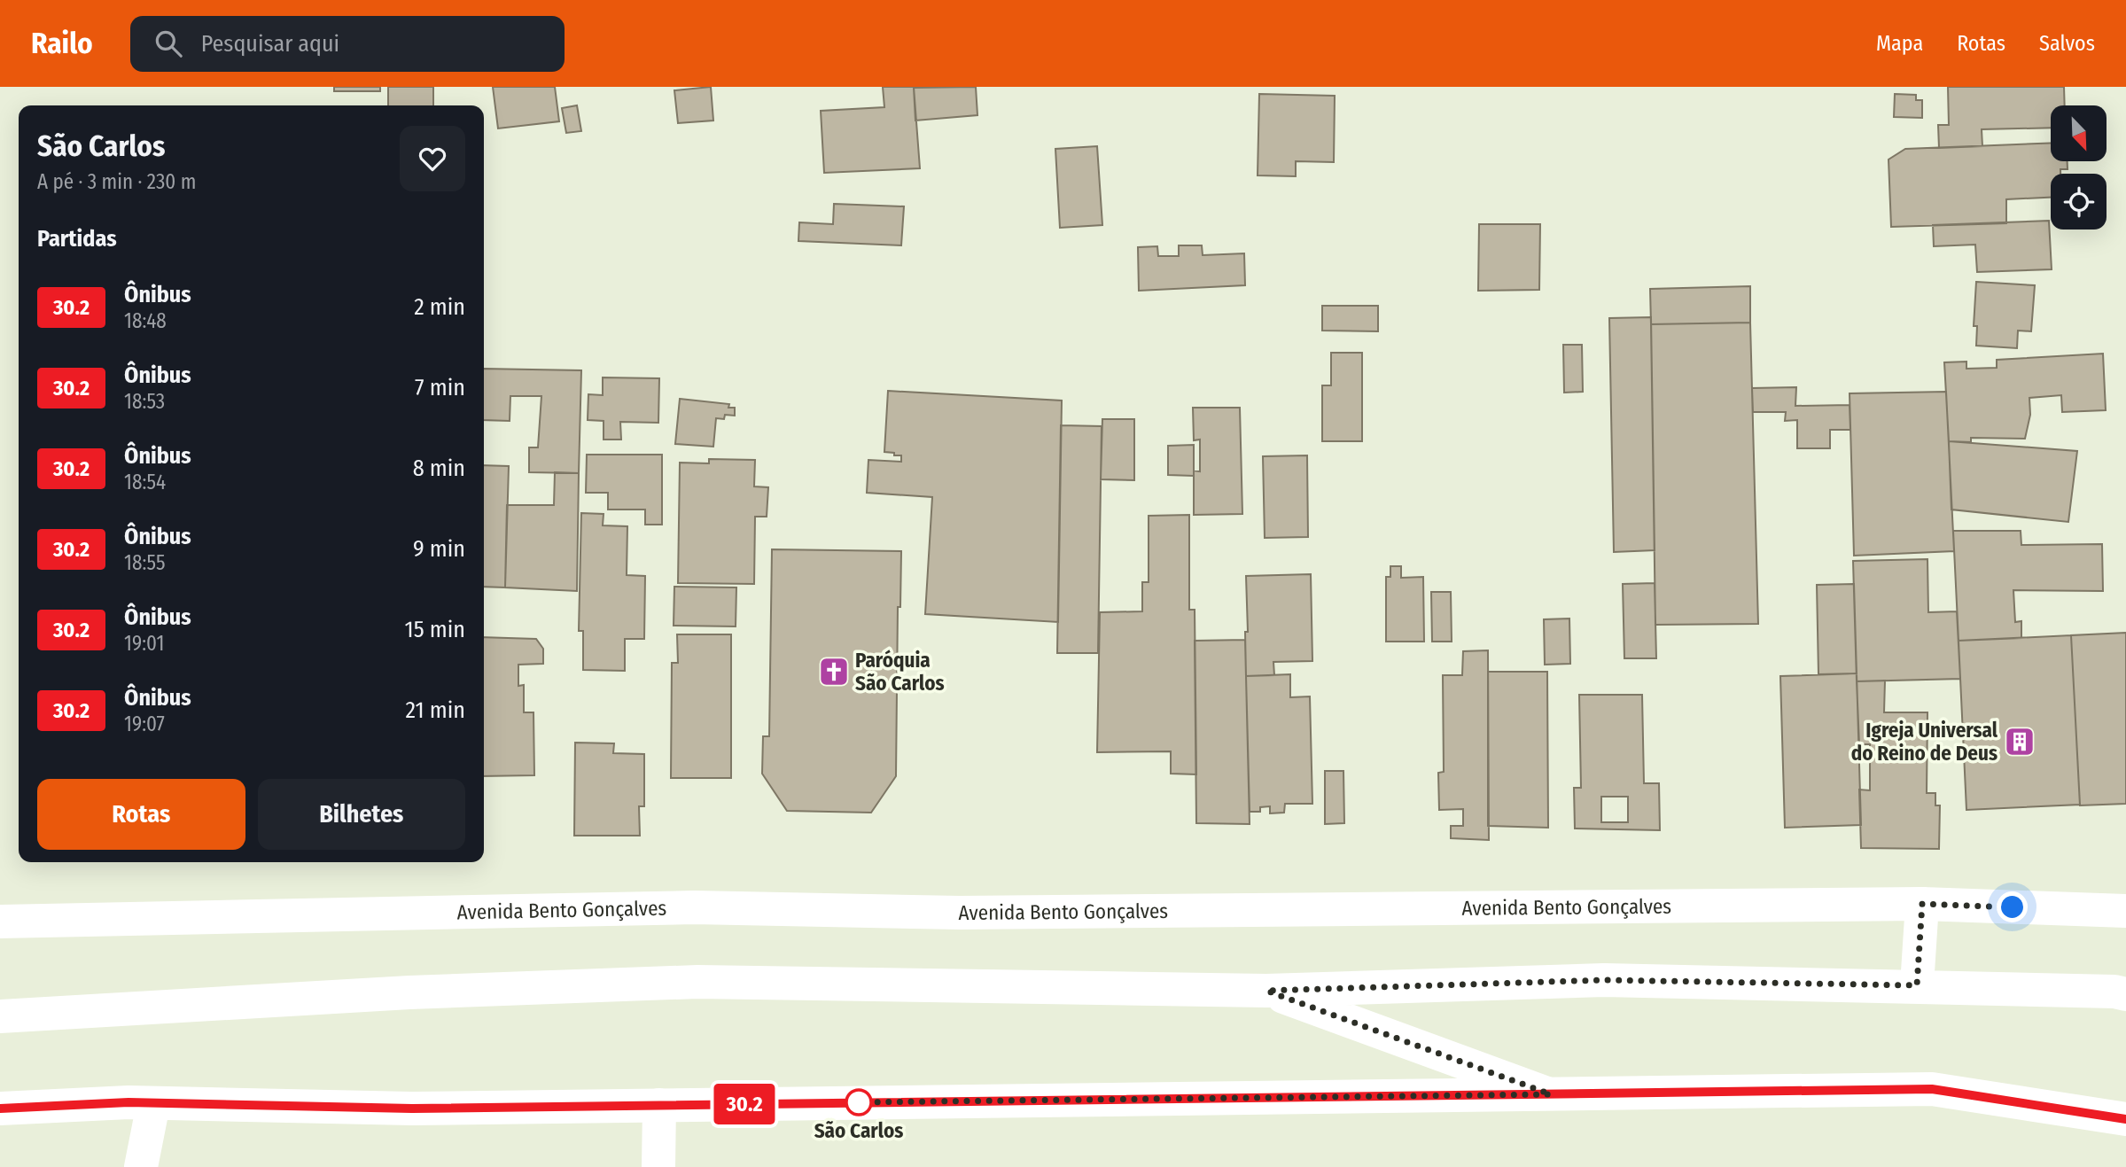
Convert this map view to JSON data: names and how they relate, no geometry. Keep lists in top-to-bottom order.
{
  "streets": {
    "main road": ["Avenida Bento Gonçalves"]
  },
  "places": {
    "church": ["Paróquia São Carlos"],
    "building": ["Igreja Universal do Reino de Deus"],
    "other": ["São Carlos"]
  },
  "lines": ["bus line 30.2"],
  "north": "bottom right",
  "page": {
    "header": "Railo",
    "search": "Pesquisar aqui",
    "nav": ["Mapa", "Rotas", "Salvos"],
    "on_map": "30.2",
    "heading": [
      ["São Carlos", "A pé · 3 min · 230 m"],
      "Partidas"
    ],
    "list": [
      {
        "mark": "30.2",
        "name": "Ônibus",
        "note": "18:48",
        "value": "2 min"
      },
      {
        "mark": "30.2",
        "name": "Ônibus",
        "note": "18:53",
        "value": "7 min"
      },
      {
        "mark": "30.2",
        "name": "Ônibus",
        "note": "18:54",
        "value": "8 min"
      },
      {
        "mark": "30.2",
        "name": "Ônibus",
        "note": "18:55",
        "value": "9 min"
      },
      {
        "mark": "30.2",
        "name": "Ônibus",
        "note": "19:01",
        "value": "15 min"
      },
      {
        "mark": "30.2",
        "name": "Ônibus",
        "note": "19:07",
        "value": "21 min"
      }
    ],
    "buttons": ["Rotas", "Bilhetes"]
  }
}
